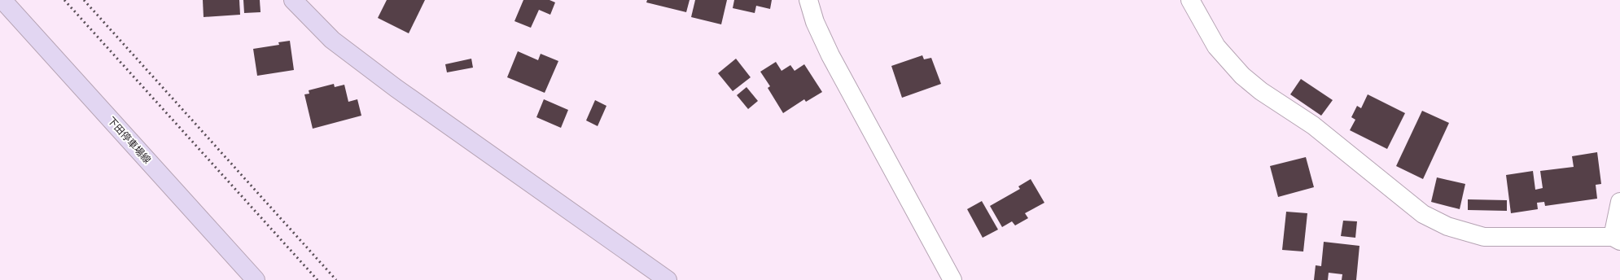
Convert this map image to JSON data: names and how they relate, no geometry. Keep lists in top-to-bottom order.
{
  "streets": {
    "street": ["下田停車場線"]
  }
}
